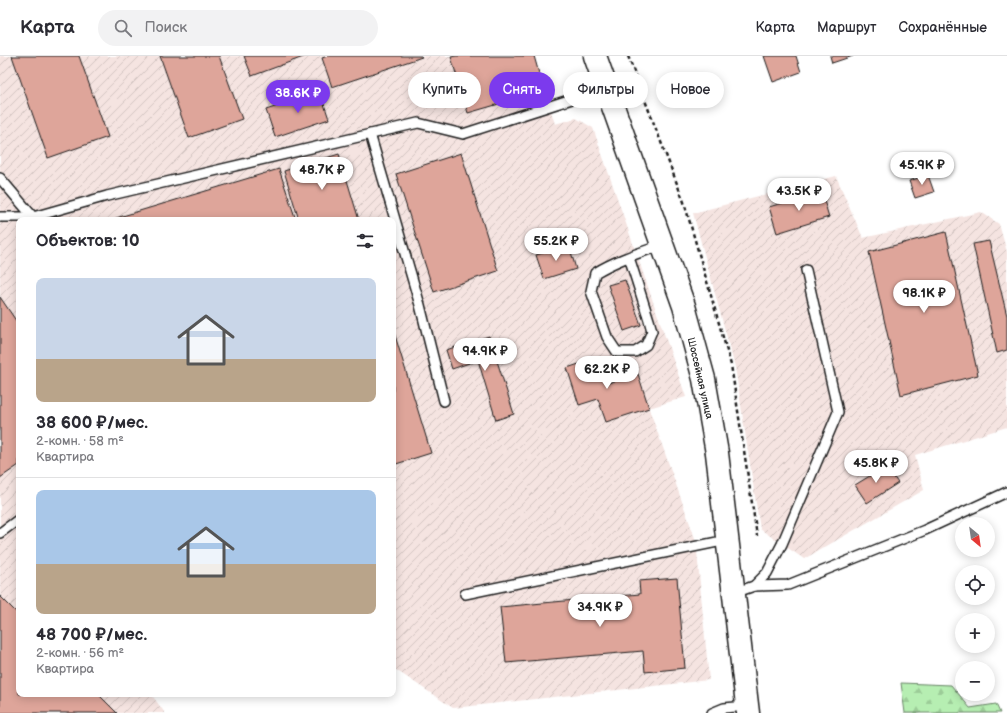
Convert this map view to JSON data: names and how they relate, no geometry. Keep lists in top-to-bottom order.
{
  "streets": {
    "main road": ["Шоссейная улица"]
  },
  "north": "bottom right",
  "page": {
    "header": "Карта",
    "search": "Поиск",
    "nav": ["Карта", "Маршрут", "Сохранённые"],
    "chip": [
      "Купить",
      "Снять",
      "Фильтры",
      "Новое"
    ],
    "price": [
      "38.6K ₽",
      "45.9K ₽",
      "48.7K ₽",
      "43.5K ₽",
      "55.2K ₽",
      "98.1K ₽",
      "94.9K ₽",
      "62.2K ₽",
      "45.8K ₽",
      "34.9K ₽"
    ],
    "heading": "Объектов: 10",
    "list": [
      {
        "name": "38 600 ₽/мес.",
        "note": "2-комн. · 58 m² · Квартира"
      },
      {
        "name": "48 700 ₽/мес.",
        "note": "2-комн. · 56 m² · Квартира"
      }
    ],
    "map_buttons": ["+", "−"]
  }
}
